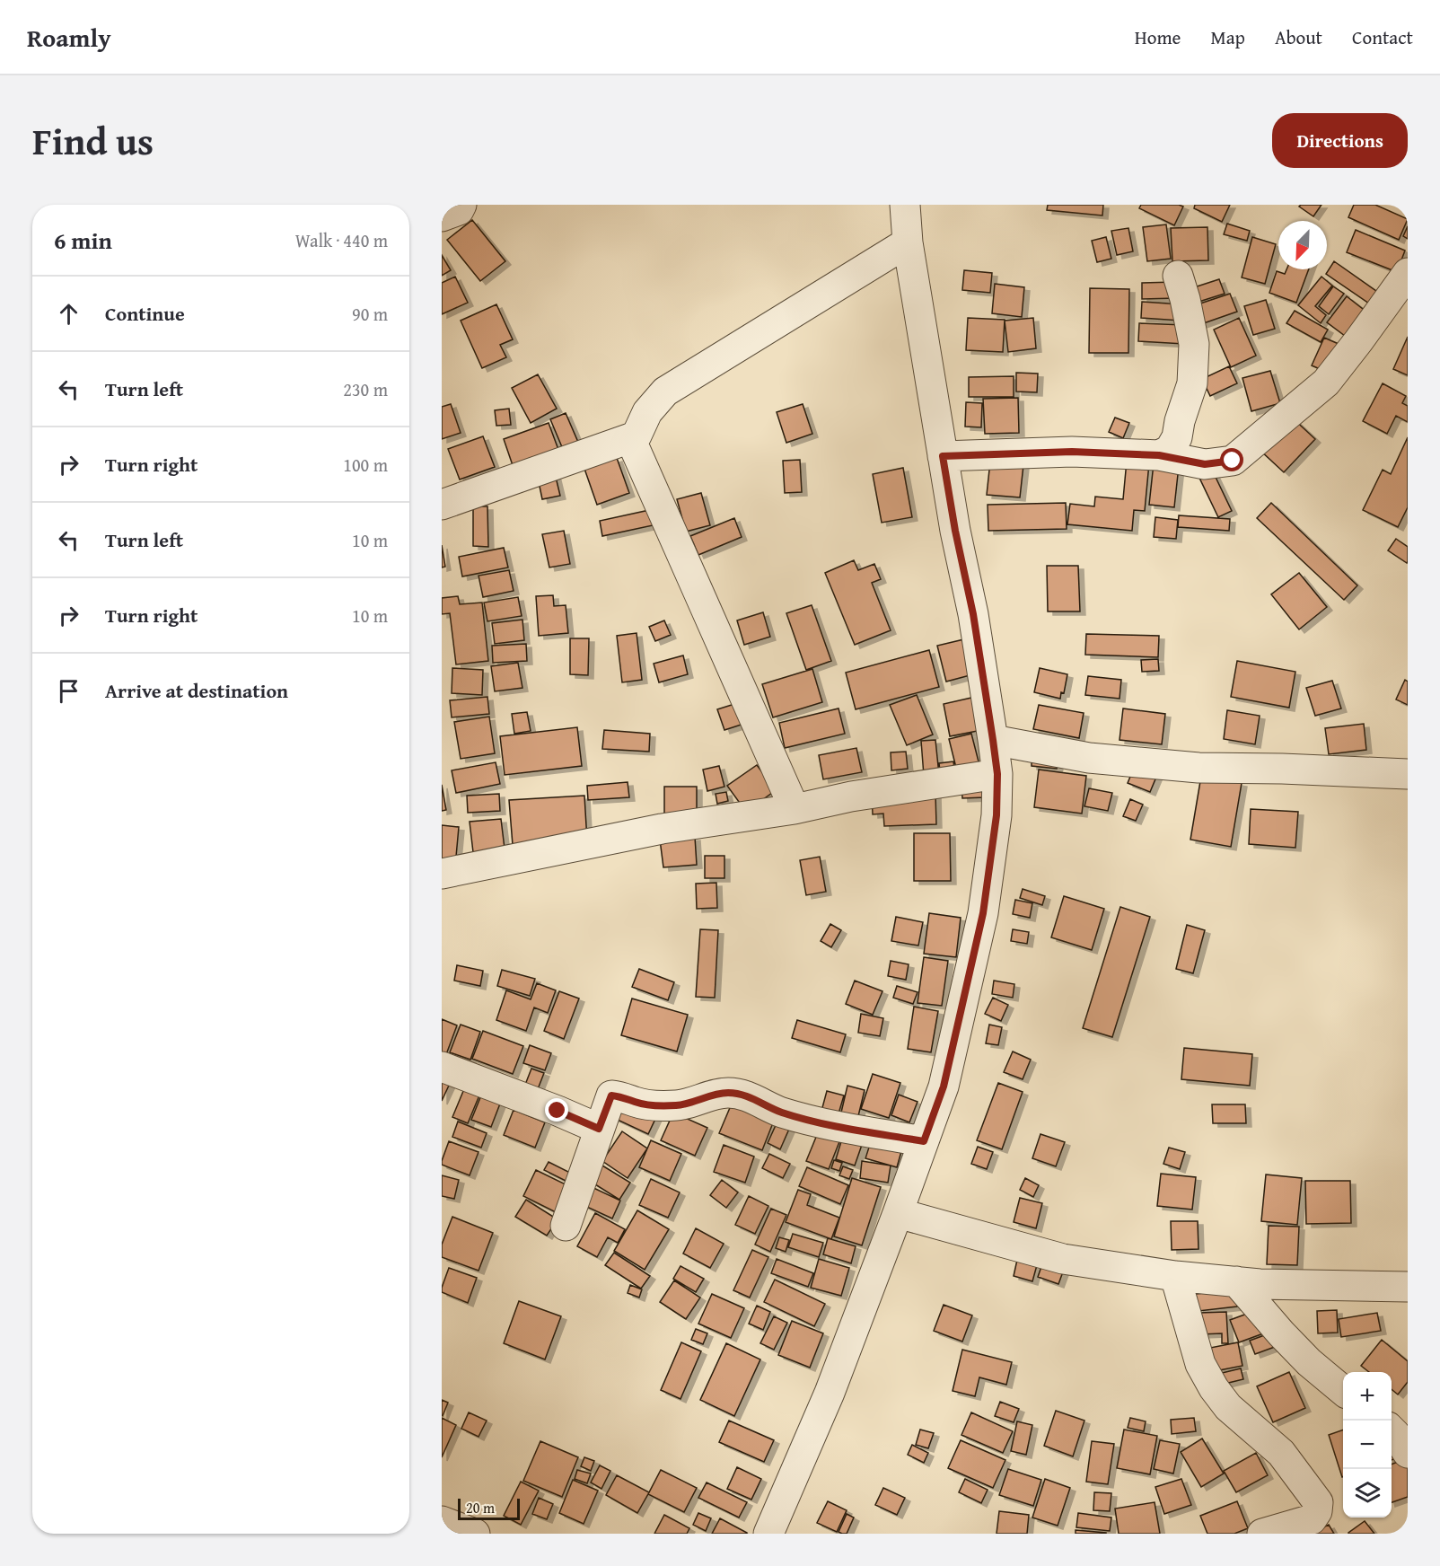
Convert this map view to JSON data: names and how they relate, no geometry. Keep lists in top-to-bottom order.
{
  "scale_bar": "20 m",
  "north": "bottom left",
  "page": {
    "header": "Roamly",
    "nav": [
      "Home",
      "Map",
      "About",
      "Contact"
    ],
    "title": "Find us",
    "buttons": "Directions",
    "heading": ["6 min", "Walk · 440 m"],
    "list": [
      ["Continue", "90 m"],
      ["Turn left", "230 m"],
      ["Turn right", "100 m"],
      ["Turn left", "10 m"],
      ["Turn right", "10 m"],
      "Arrive at destination"
    ],
    "map_buttons": ["+", "−"],
    "scale": "20 m"
  }
}
